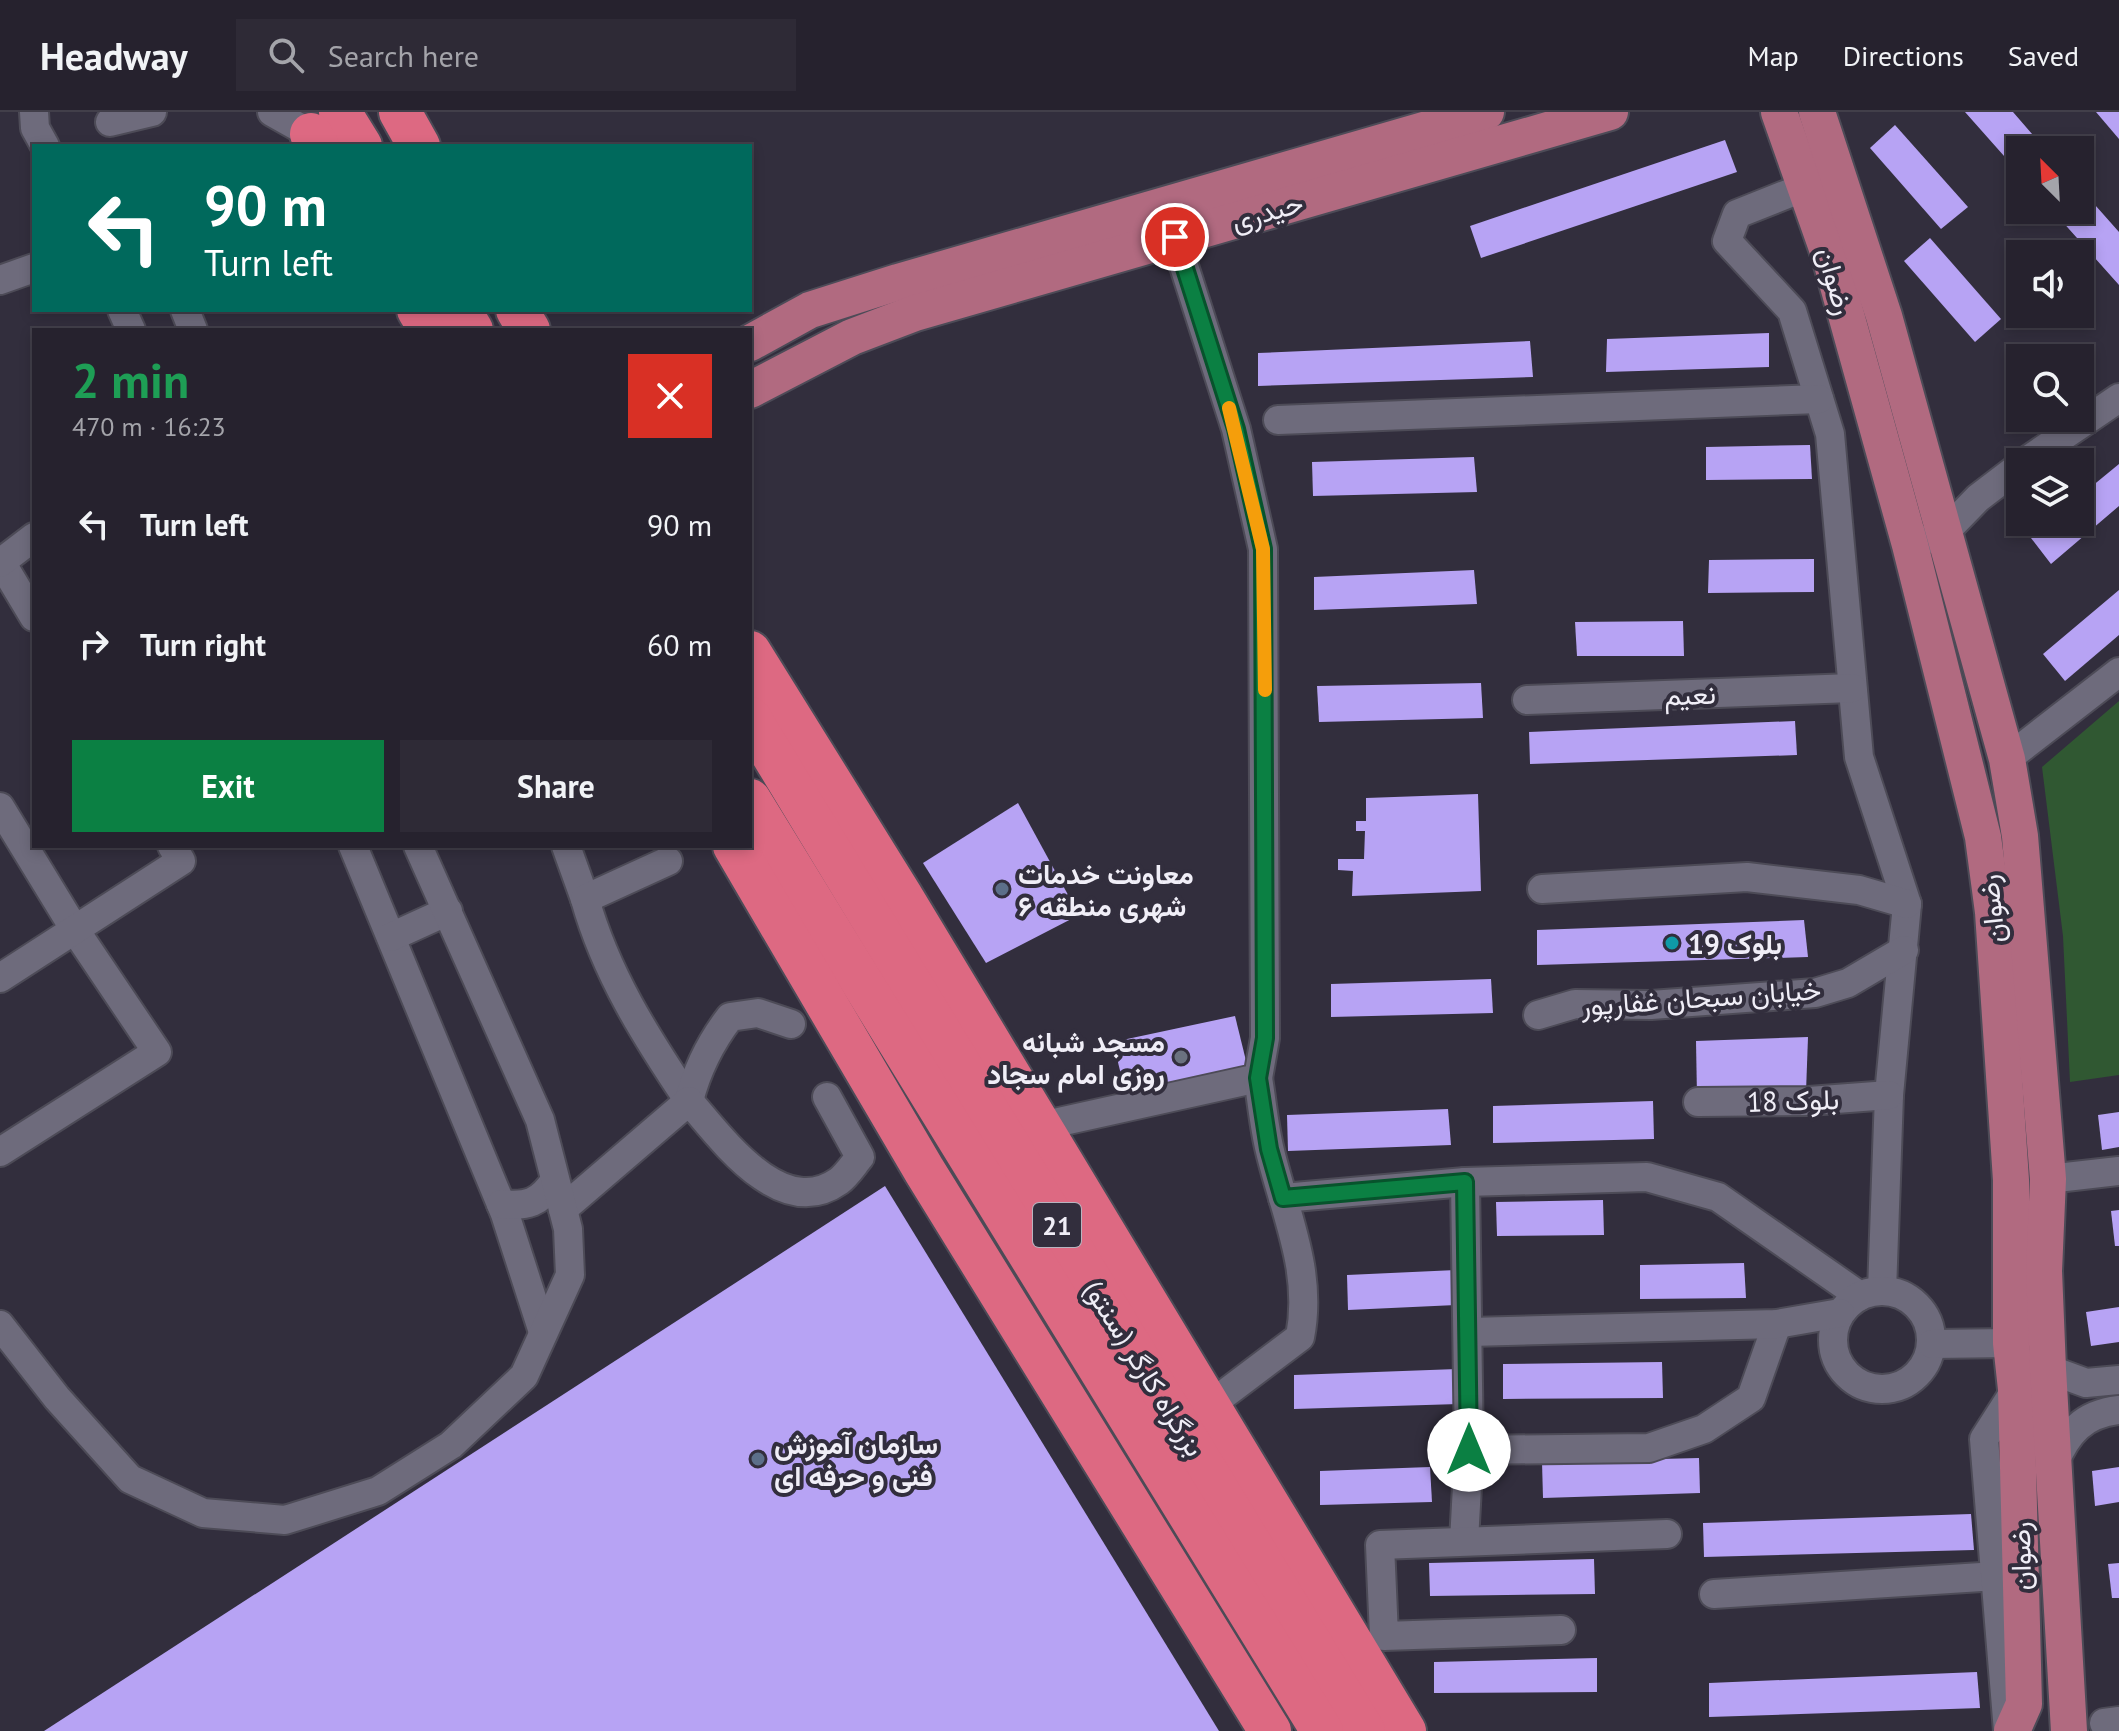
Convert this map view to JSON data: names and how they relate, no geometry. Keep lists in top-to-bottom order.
{
  "streets": {
    "highway": ["21", "بزرگراه کارگر (سنتو)"],
    "main road": ["حیدری", "رضوان"],
    "street": ["نعیم", "خیابان سبحان غفارپور", "بلوک 18"]
  },
  "places": [
    "معاونت خدمات شهری منطقه ۶",
    "بلوک 19",
    "مسجد شبانه روزی امام سجاد",
    "سازمان آموزش فنی و حرفه ای"
  ],
  "north": "top left",
  "page": {
    "header": "Headway",
    "search": "Search here",
    "nav": ["Map", "Directions", "Saved"],
    "turn": ["90 m", "Turn left"],
    "heading": ["2 min", "470 m · 16:23"],
    "list": [
      {
        "name": "Turn left",
        "value": "90 m"
      },
      {
        "name": "Turn right",
        "value": "60 m"
      }
    ],
    "buttons": ["Exit", "Share"]
  }
}
